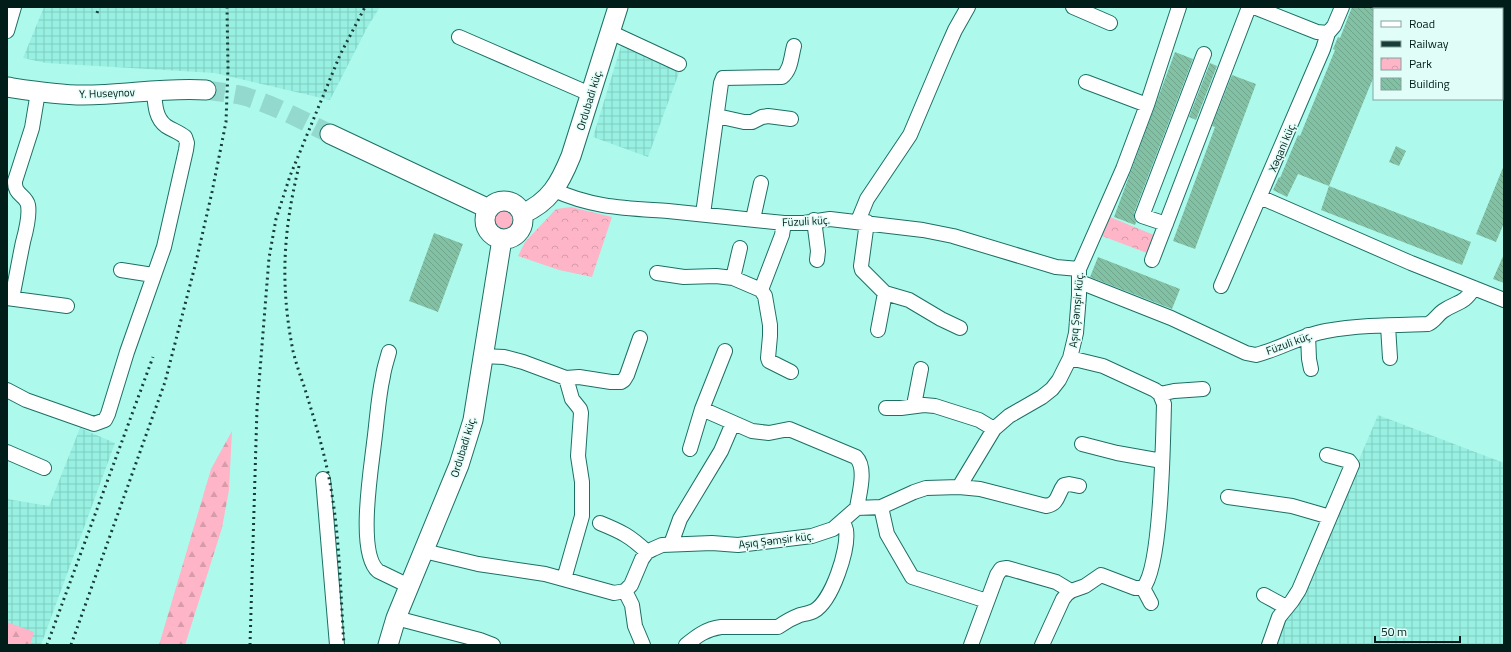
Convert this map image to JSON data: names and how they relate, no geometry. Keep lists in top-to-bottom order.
{
  "streets": {
    "main road": ["Y. Huseynov", "Ordubadi küç."],
    "street": ["Xəqani küç.", "Füzuli küç.", "Aşıq Şəmşir küç."]
  },
  "crossings": [
    ["Ordubadi küç.", "Füzuli küç."],
    ["Füzuli küç.", "Aşıq Şəmşir küç."]
  ],
  "legend": [
    "Road",
    "Railway",
    "Park",
    "Building"
  ],
  "scale_bar": "50 m"
}
